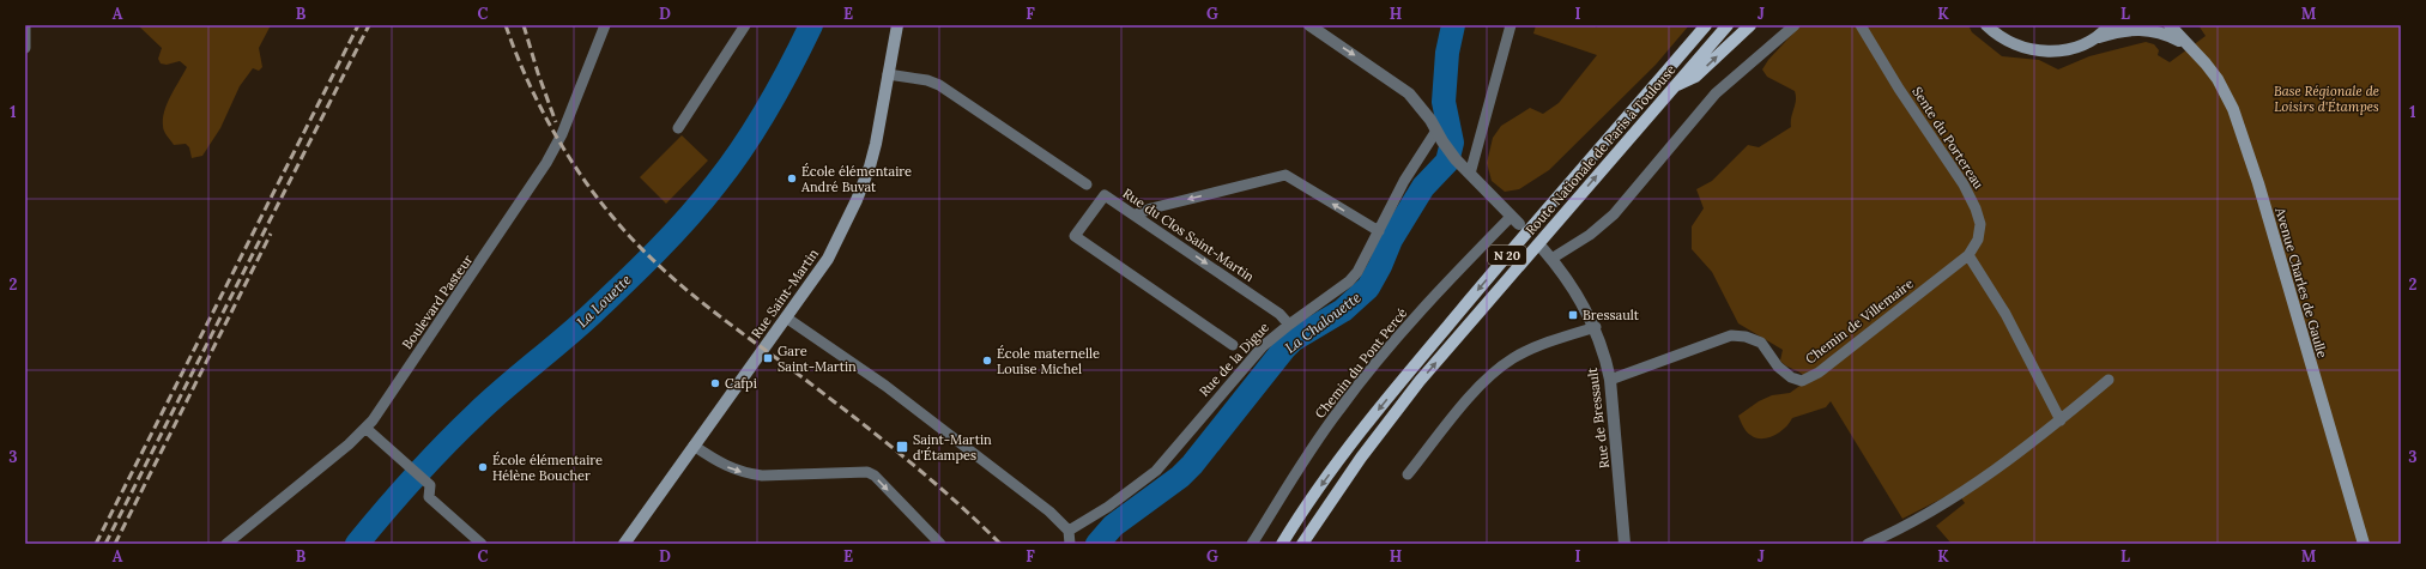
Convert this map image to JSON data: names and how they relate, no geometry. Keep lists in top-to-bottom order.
{
  "streets": {
    "main road": [
      "Route Nationale de Paris à Toulouse",
      "N 20",
      "Avenue Charles de Gaulle",
      "Rue Saint-Martin"
    ],
    "street": [
      "Sente du Portereau",
      "Rue du Clos Saint-Martin",
      "Boulevard Pasteur",
      "Chemin de Villemaire",
      "Rue de la Digue",
      "Chemin du Pont Percé",
      "Rue de Bressault"
    ]
  },
  "crossings": [
    ["Sente du Portereau", "Chemin de Villemaire"],
    ["Rue du Clos Saint-Martin", "Rue de la Digue"],
    ["Chemin de Villemaire", "Rue de Bressault"]
  ],
  "one_way": ["Rue du Clos Saint-Martin"],
  "water": ["La Louette", "La Chalouette"],
  "parks": ["Base Régionale de Loisirs d'Étampes"],
  "places": {
    "other": [
      "École élémentaire André Buvat",
      "École maternelle Louise Michel",
      "Cafpi",
      "École élémentaire Hélène Boucher"
    ],
    "transit": ["Bressault", "Gare Saint-Martin", "Saint-Martin d'Étampes"]
  },
  "grid": {
    "columns": [
      "A",
      "B",
      "C",
      "D",
      "E",
      "F",
      "G",
      "H",
      "I",
      "J",
      "K",
      "L",
      "M"
    ],
    "rows": ["1", "2", "3"]
  }
}
